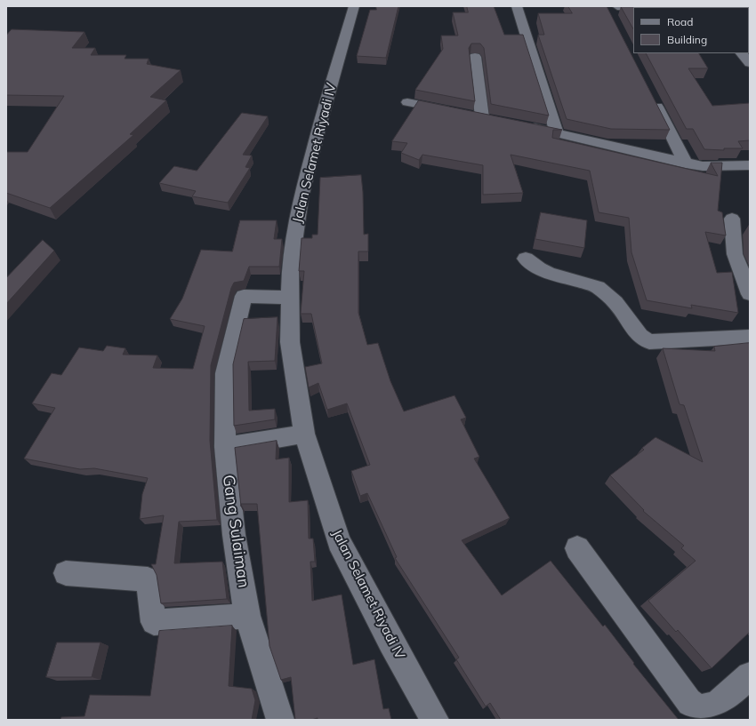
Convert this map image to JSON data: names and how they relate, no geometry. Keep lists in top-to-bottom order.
{
  "streets": {
    "street": ["Jalan Selamet Riyadi IV", "Gang Sulaiman"]
  },
  "crossings": [
    ["Jalan Selamet Riyadi IV", "Gang Sulaiman"]
  ],
  "legend": ["Road", "Building"]
}
